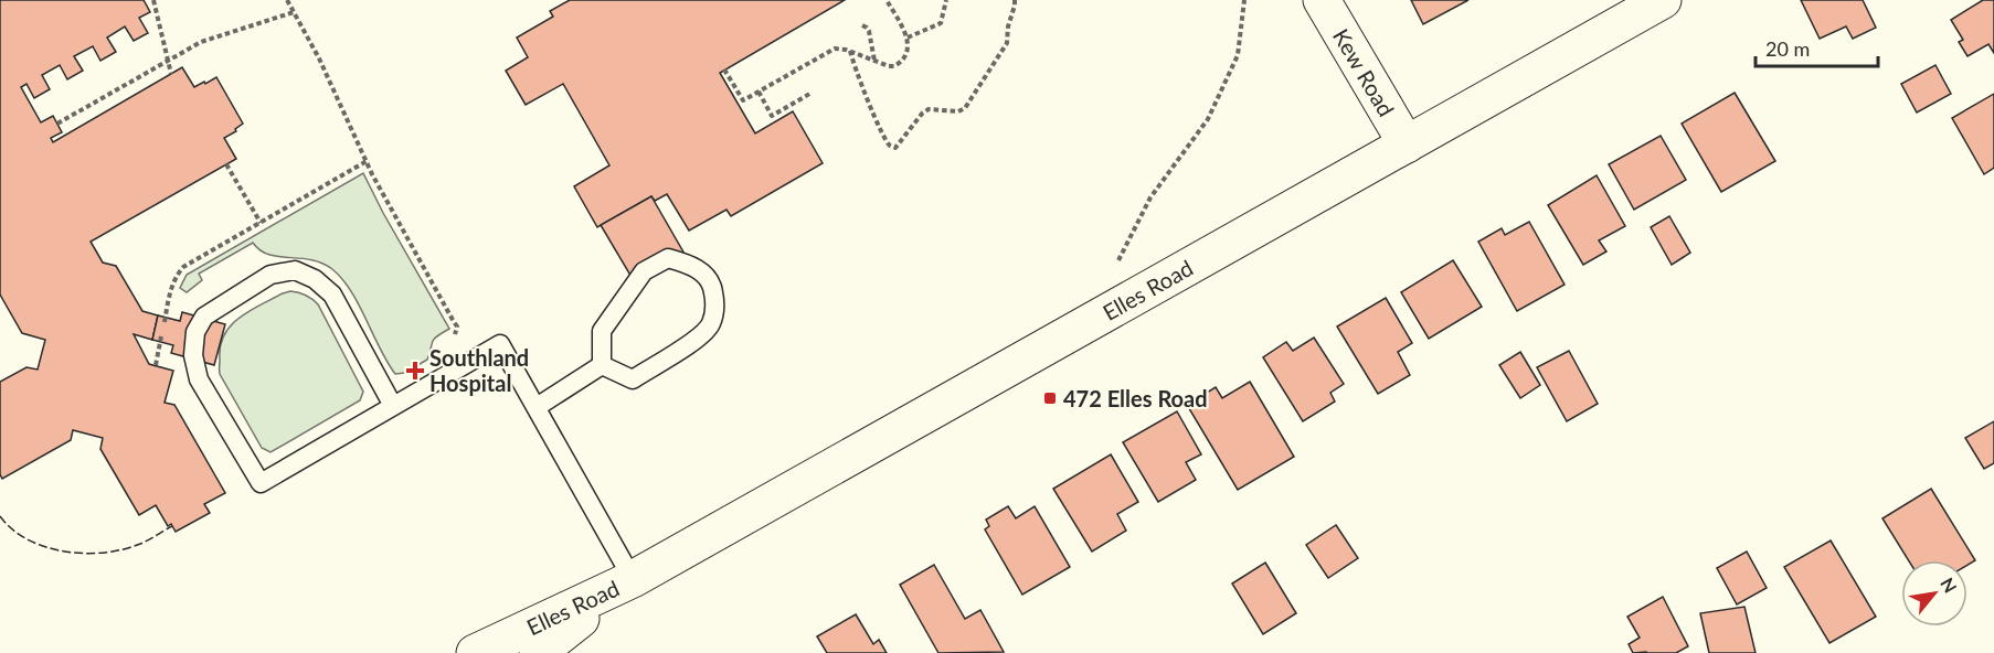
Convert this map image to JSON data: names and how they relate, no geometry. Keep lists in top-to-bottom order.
{
  "streets": {
    "main road": ["Kew Road", "Elles Road"]
  },
  "crossings": [
    ["Kew Road", "Elles Road"]
  ],
  "places": {
    "health": ["Southland Hospital"],
    "transit": ["472 Elles Road"]
  },
  "scale_bar": "20 m",
  "north": "top right"
}
